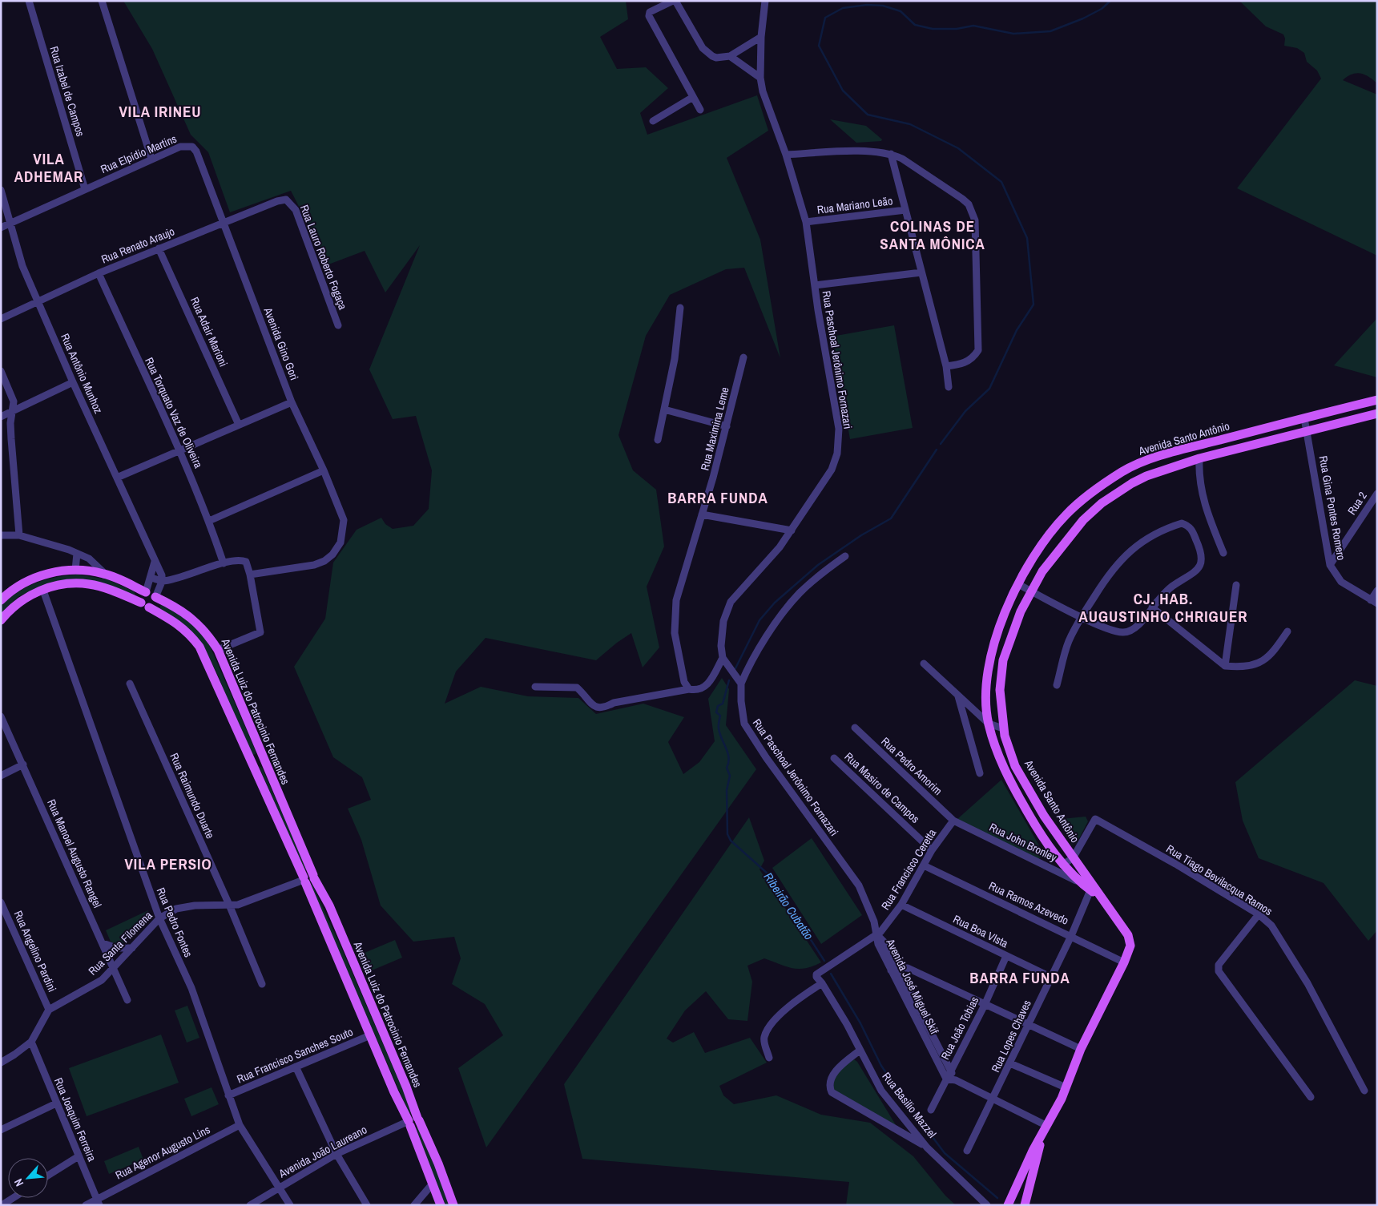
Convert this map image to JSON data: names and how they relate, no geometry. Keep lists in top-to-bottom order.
{
  "streets": {
    "main road": ["Avenida Santo Antônio", "Avenida Luiz do Patrocinio Fernandes"],
    "street": [
      "Rua Izabel de Campos",
      "Rua Elpídio Martins",
      "Rua Mariano Leão",
      "Rua Renato Araujo",
      "Rua Lauro Roberto Fogaça",
      "Rua Adair Marioni",
      "Avenida Gino Gori",
      "Rua Paschoal Jerônimo Fornazari",
      "Rua Antônio Munhoz",
      "Rua Torquato Vaz de Oliveira",
      "Rua Maximina Leme",
      "Rua 2",
      "Rua Gina Pontes Romero",
      "Rua Pedro Amorim",
      "Rua Masiro de Campos",
      "Rua Raimundo Duarte",
      "Rua John Bronley",
      "Rua Manoel Augusto Rangel",
      "Rua Francisco Ceretta",
      "Rua Tiago Bevilacqua Ramos",
      "Rua Ramos Azevedo",
      "Rua Pedro Fontes",
      "Rua Boa VIsta",
      "Rua Santa Filomena",
      "Rua Angelino Pardini",
      "Avenida José Miguel Skif",
      "Rua João Tobias",
      "Rua Lopes Chaves",
      "Rua Francisco Sanches Souto",
      "Rua Basilio Mazzel",
      "Rua Joaquim Ferreira",
      "Avenida João Laureano",
      "Rua Agenor Augusto Lins"
    ]
  },
  "crossings": [
    ["Rua Izabel de Campos", "Rua Elpídio Martins"],
    ["Rua Elpídio Martins", "Avenida Gino Gori"],
    ["Rua Elpídio Martins", "Rua Antônio Munhoz"],
    ["Rua Mariano Leão", "Rua Paschoal Jerônimo Fornazari"],
    ["Rua Renato Araujo", "Rua Lauro Roberto Fogaça"],
    ["Rua Renato Araujo", "Rua Adair Marioni"],
    ["Rua Renato Araujo", "Avenida Gino Gori"],
    ["Rua Renato Araujo", "Rua Antônio Munhoz"],
    ["Rua Renato Araujo", "Rua Torquato Vaz de Oliveira"],
    ["Rua Paschoal Jerônimo Fornazari", "Rua Francisco Ceretta"],
    ["Rua Paschoal Jerônimo Fornazari", "Avenida José Miguel Skif"],
    ["Avenida Santo Antônio", "Rua Gina Pontes Romero"],
    ["Avenida Santo Antônio", "Rua John Bronley"],
    ["Avenida Santo Antônio", "Rua Tiago Bevilacqua Ramos"],
    ["Avenida Santo Antônio", "Rua Ramos Azevedo"],
    ["Avenida Santo Antônio", "Rua Lopes Chaves"],
    ["Rua 2", "Rua Gina Pontes Romero"],
    ["Avenida Luiz do Patrocinio Fernandes", "Rua Pedro Fontes"],
    ["Avenida Luiz do Patrocinio Fernandes", "Rua Santa Filomena"],
    ["Avenida Luiz do Patrocinio Fernandes", "Rua Francisco Sanches Souto"],
    ["Avenida Luiz do Patrocinio Fernandes", "Avenida João Laureano"],
    ["Rua Pedro Amorim", "Rua John Bronley"],
    ["Rua Pedro Amorim", "Rua Francisco Ceretta"],
    ["Rua Masiro de Campos", "Rua Francisco Ceretta"],
    ["Rua Raimundo Duarte", "Rua Santa Filomena"],
    ["Rua John Bronley", "Rua Francisco Ceretta"],
    ["Rua John Bronley", "Rua Lopes Chaves"],
    ["Rua Manoel Augusto Rangel", "Rua Santa Filomena"],
    ["Rua Francisco Ceretta", "Rua Ramos Azevedo"],
    ["Rua Francisco Ceretta", "Rua Boa VIsta"],
    ["Rua Francisco Ceretta", "Avenida José Miguel Skif"],
    ["Rua Francisco Ceretta", "Rua Basilio Mazzel"],
    ["Rua Ramos Azevedo", "Rua Lopes Chaves"],
    ["Rua Pedro Fontes", "Rua Santa Filomena"],
    ["Rua Pedro Fontes", "Rua Francisco Sanches Souto"],
    ["Rua Pedro Fontes", "Avenida João Laureano"],
    ["Rua Pedro Fontes", "Rua Agenor Augusto Lins"],
    ["Rua Boa VIsta", "Rua João Tobias"],
    ["Rua Boa VIsta", "Rua Lopes Chaves"],
    ["Rua Santa Filomena", "Rua Angelino Pardini"],
    ["Avenida José Miguel Skif", "Rua João Tobias"],
    ["Rua Joaquim Ferreira", "Rua Agenor Augusto Lins"]
  ],
  "districts": [
    "VILA IRINEU",
    "VILA ADHEMAR",
    "COLINAS DE SANTA MÔNICA",
    "BARRA FUNDA",
    "CJ. HAB. AUGUSTINHO CHRIGUER",
    "VILA PERSIO",
    "BARRA FUNDA"
  ],
  "water": ["Ribeirão Cubatão"],
  "north": "bottom left"
}
